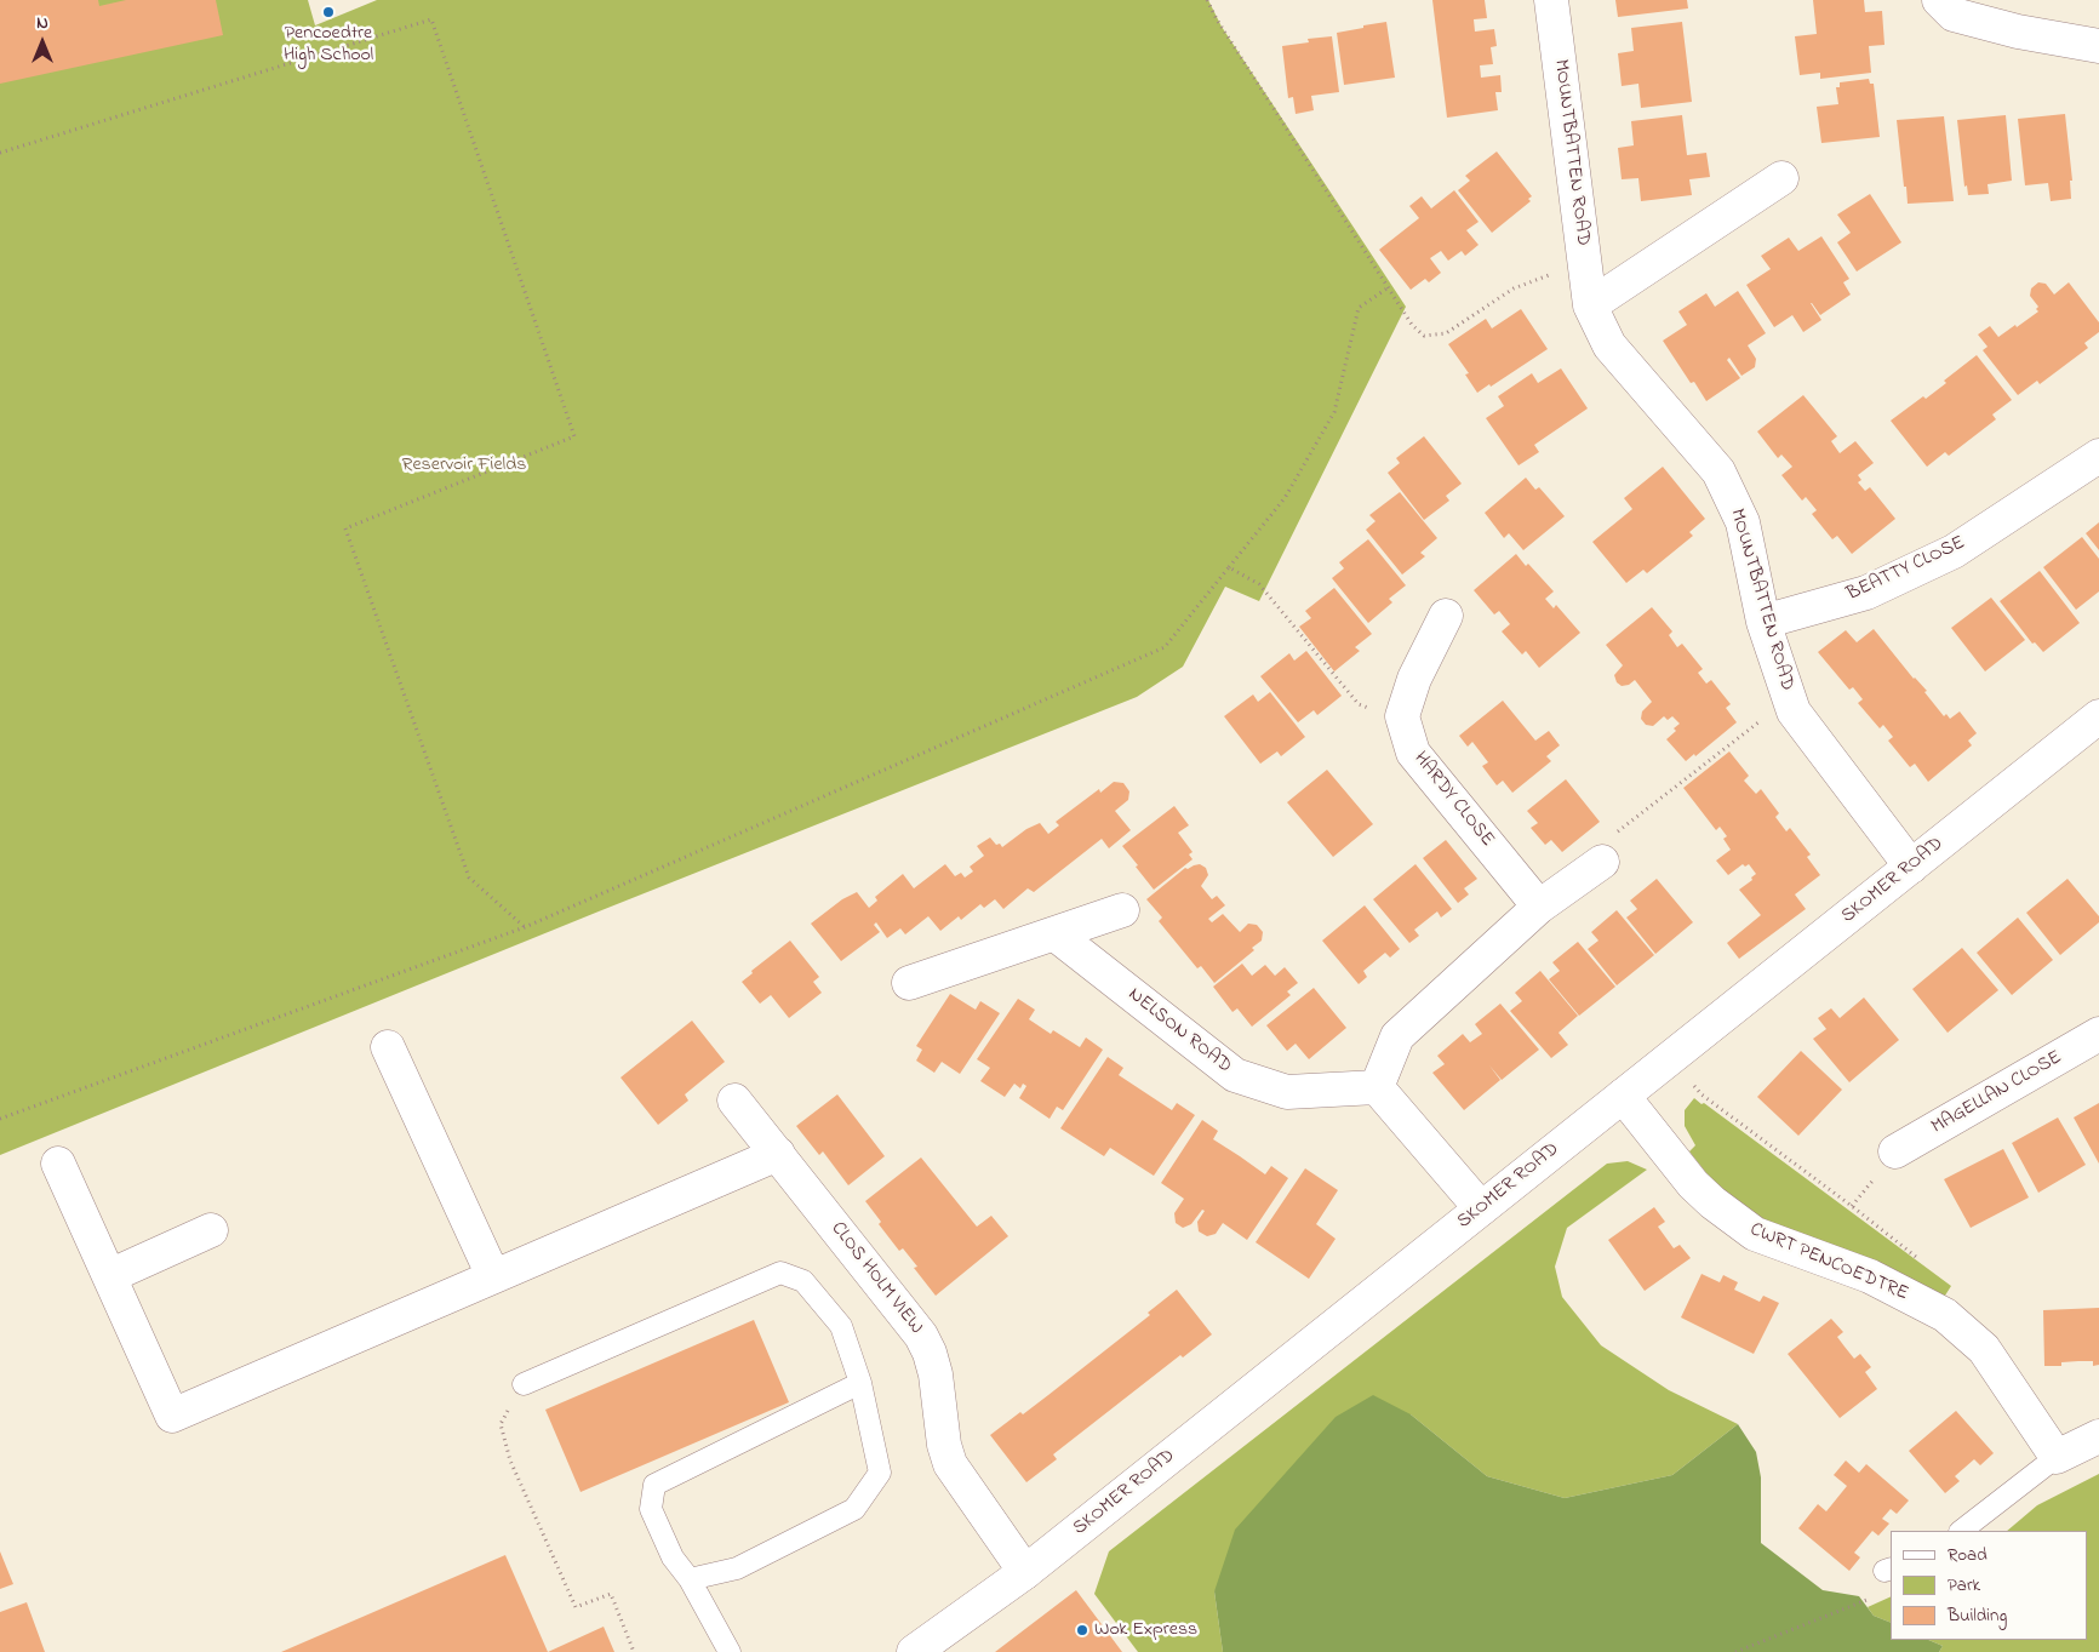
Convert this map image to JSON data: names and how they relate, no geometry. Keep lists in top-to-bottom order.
{
  "streets": {
    "street": [
      "MOUNTBATTEN ROAD",
      "BEATTY CLOSE",
      "HARDY CLOSE",
      "SKOMER ROAD",
      "NELSON ROAD",
      "MAGELLAN CLOSE",
      "CWRT PENCOEDTRE",
      "CLOS HOLM VIEW"
    ]
  },
  "crossings": [
    ["MOUNTBATTEN ROAD", "BEATTY CLOSE"],
    ["MOUNTBATTEN ROAD", "SKOMER ROAD"],
    ["SKOMER ROAD", "CWRT PENCOEDTRE"],
    ["SKOMER ROAD", "CLOS HOLM VIEW"]
  ],
  "parks": ["Reservoir Fields"],
  "places": ["Pencoedtre High School", "Wok Express"],
  "legend": ["Road", "Park", "Building"],
  "north": "top"
}
